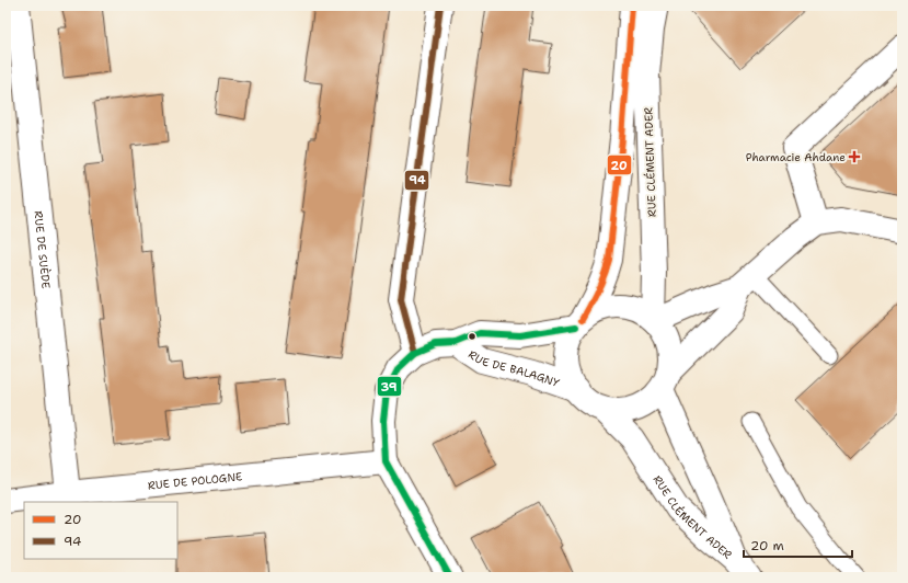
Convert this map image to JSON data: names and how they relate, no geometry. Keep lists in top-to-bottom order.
{
  "streets": {
    "street": [
      "RUE CLÉMENT ADER",
      "RUE DE SUÈDE",
      "RUE DE BALAGNY",
      "RUE DE POLOGNE"
    ]
  },
  "crossings": [
    ["RUE CLÉMENT ADER", "RUE DE BALAGNY"],
    ["RUE DE SUÈDE", "RUE DE POLOGNE"],
    ["RUE DE BALAGNY", "RUE DE POLOGNE"]
  ],
  "places": {
    "health": ["Pharmacie Ahdane"]
  },
  "lines": ["transit line 20", "transit line 94", "transit line 39"],
  "legend": ["20", "94"],
  "scale_bar": "20 m"
}
